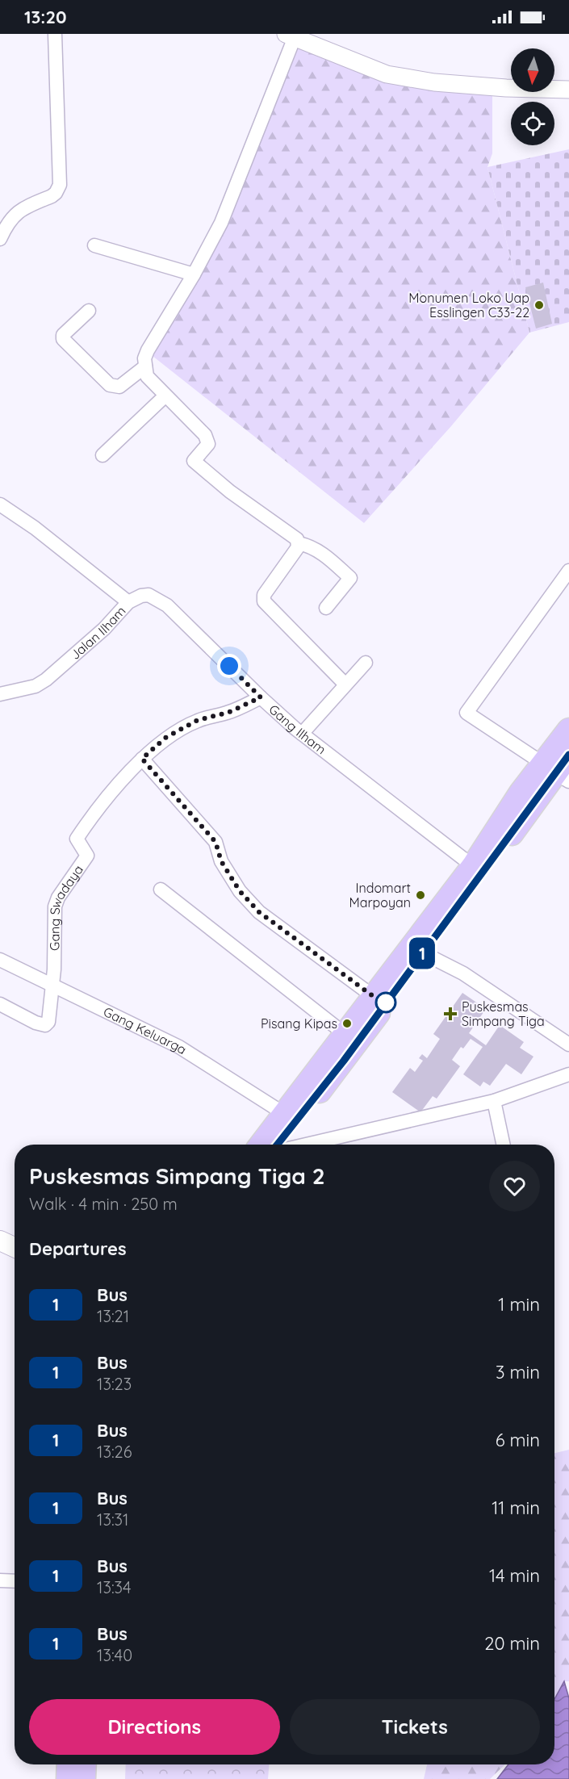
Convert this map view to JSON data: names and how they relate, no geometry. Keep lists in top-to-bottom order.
{
  "streets": {
    "street": [
      "Jalan Ilham",
      "Gang Ilham",
      "Gang Swadaya",
      "Gang Keluarga"
    ]
  },
  "crossings": [
    ["Jalan Ilham", "Gang Ilham"],
    ["Gang Ilham", "Gang Swadaya"],
    ["Gang Swadaya", "Gang Keluarga"]
  ],
  "places": {
    "other": ["Monumen Loko Uap Esslingen C33-22", "Indomart Marpoyan", "Pisang Kipas"],
    "health": ["Puskesmas Simpang Tiga"]
  },
  "lines": ["bus line 1"],
  "north": "bottom",
  "page": {
    "status": "13:20",
    "on_map": "1",
    "heading": [
      ["Puskesmas Simpang Tiga 2", "Walk · 4 min · 250 m"],
      "Departures"
    ],
    "list": [
      {
        "mark": "1",
        "name": "Bus",
        "note": "13:21",
        "value": "1 min"
      },
      {
        "mark": "1",
        "name": "Bus",
        "note": "13:23",
        "value": "3 min"
      },
      {
        "mark": "1",
        "name": "Bus",
        "note": "13:26",
        "value": "6 min"
      },
      {
        "mark": "1",
        "name": "Bus",
        "note": "13:31",
        "value": "11 min"
      },
      {
        "mark": "1",
        "name": "Bus",
        "note": "13:34",
        "value": "14 min"
      },
      {
        "mark": "1",
        "name": "Bus",
        "note": "13:40",
        "value": "20 min"
      }
    ],
    "buttons": ["Directions", "Tickets"]
  }
}
